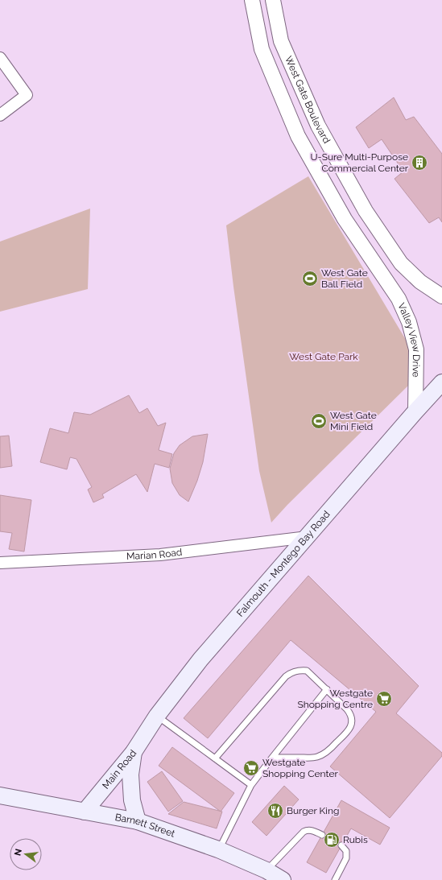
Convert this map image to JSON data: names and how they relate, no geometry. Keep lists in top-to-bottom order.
{
  "streets": {
    "main road": ["Falmouth - Montego Bay Road", "Main Road", "Barnett Street"],
    "street": ["West Gate Boulevard", "Valley View Drive", "Marian Road"]
  },
  "crossings": [
    ["Valley View Drive", "Falmouth - Montego Bay Road"],
    ["Marian Road", "Falmouth - Montego Bay Road"],
    ["Falmouth - Montego Bay Road", "Main Road"],
    ["Main Road", "Barnett Street"]
  ],
  "parks": ["West Gate Park"],
  "places": {
    "building": ["U-Sure Multi-Purpose Commercial Center"],
    "sports": ["West Gate Ball Field", "West Gate Mini Field"],
    "supermarket": ["Westgate Shopping Centre", "Westgate Shopping Center"],
    "restaurant": ["Burger King"],
    "fuel station": ["Rubis"]
  },
  "north": "left"
}
